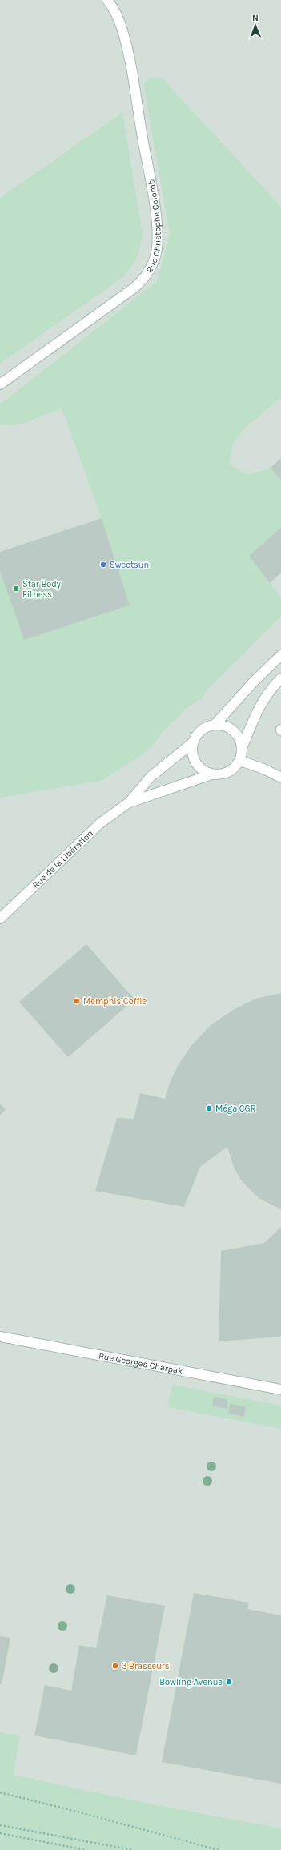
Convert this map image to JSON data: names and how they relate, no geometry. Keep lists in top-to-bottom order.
{
  "streets": {
    "street": ["Rue Christophe Colomb", "Rue de la Libération", "Rue Georges Charpak"]
  },
  "places": [
    "Sweetsun",
    "Star Body Fitness",
    "Memphis Coffie",
    "Méga CGR",
    "3 Brasseurs",
    "Bowling Avenue"
  ],
  "north": "top"
}
